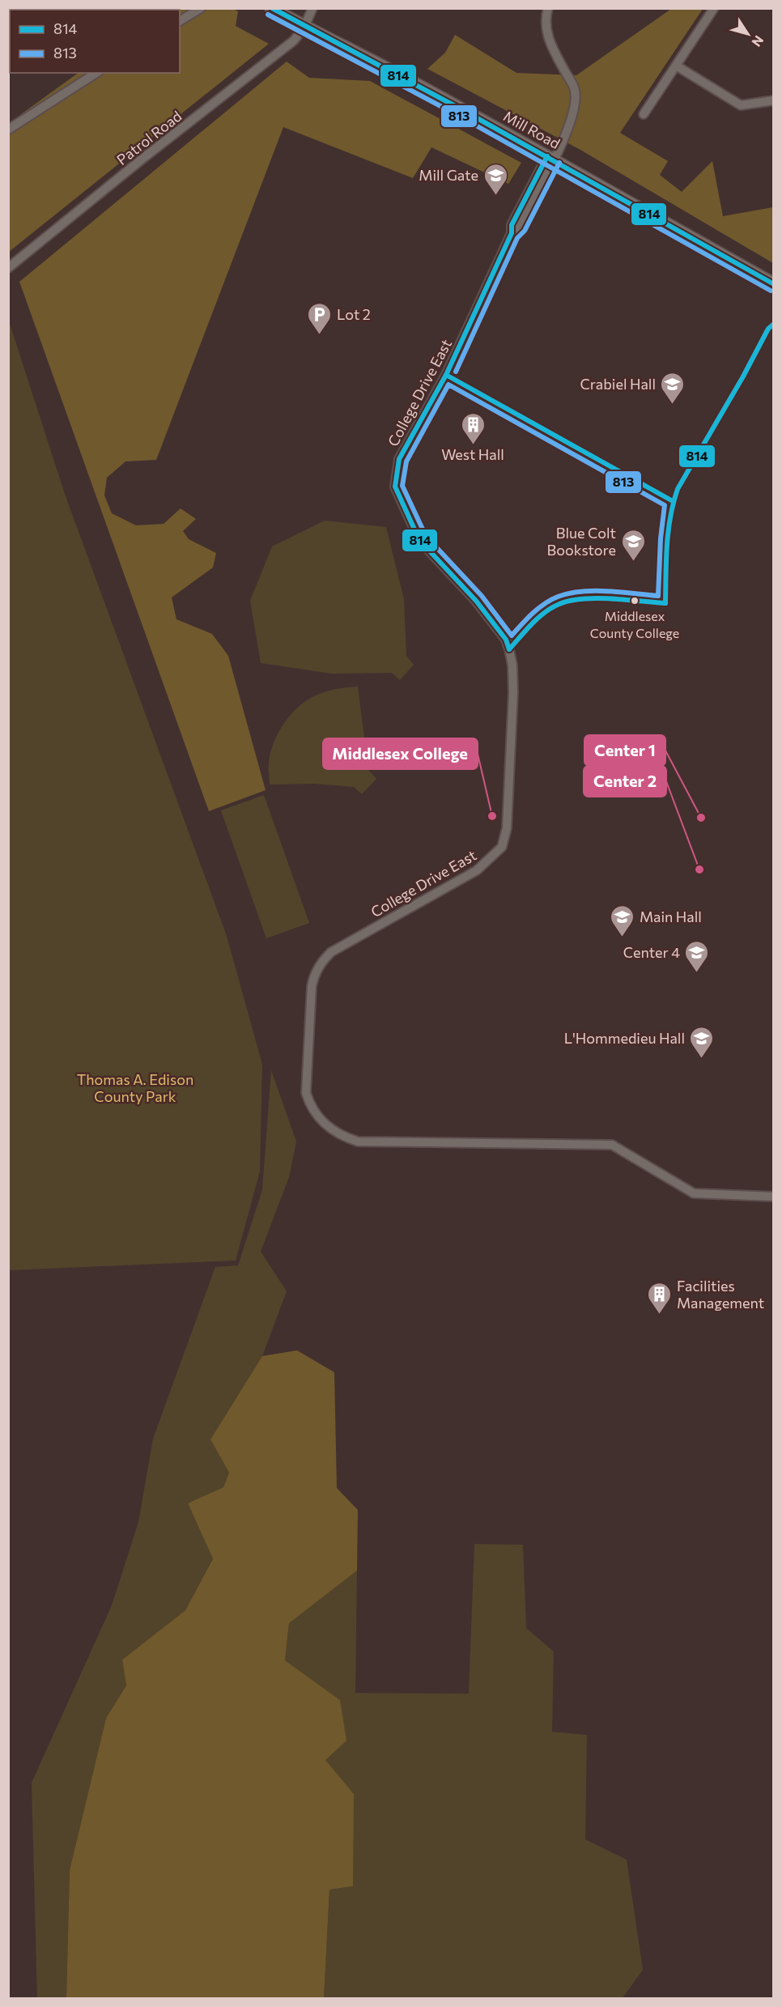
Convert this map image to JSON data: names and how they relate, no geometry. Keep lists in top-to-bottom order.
{
  "streets": {
    "street": ["Mill Road", "Patrol Road", "College Drive East"]
  },
  "crossings": [
    ["Mill Road", "Patrol Road"],
    ["Mill Road", "College Drive East"]
  ],
  "parks": ["Thomas A. Edison County Park"],
  "places": {
    "school or university": [
      "Mill Gate",
      "Crabiel Hall",
      "Blue Colt Bookstore",
      "Main Hall",
      "Center 4",
      "L'Hommedieu Hall"
    ],
    "parking": ["Lot 2"],
    "building": ["West Hall", "Facilities Management"],
    "other": [
      "Middlesex County College",
      "Middlesex College",
      "Center 1",
      "Center 2"
    ]
  },
  "lines": ["transit line 814", "transit line 813"],
  "legend": ["814", "813"],
  "north": "bottom right"
}
